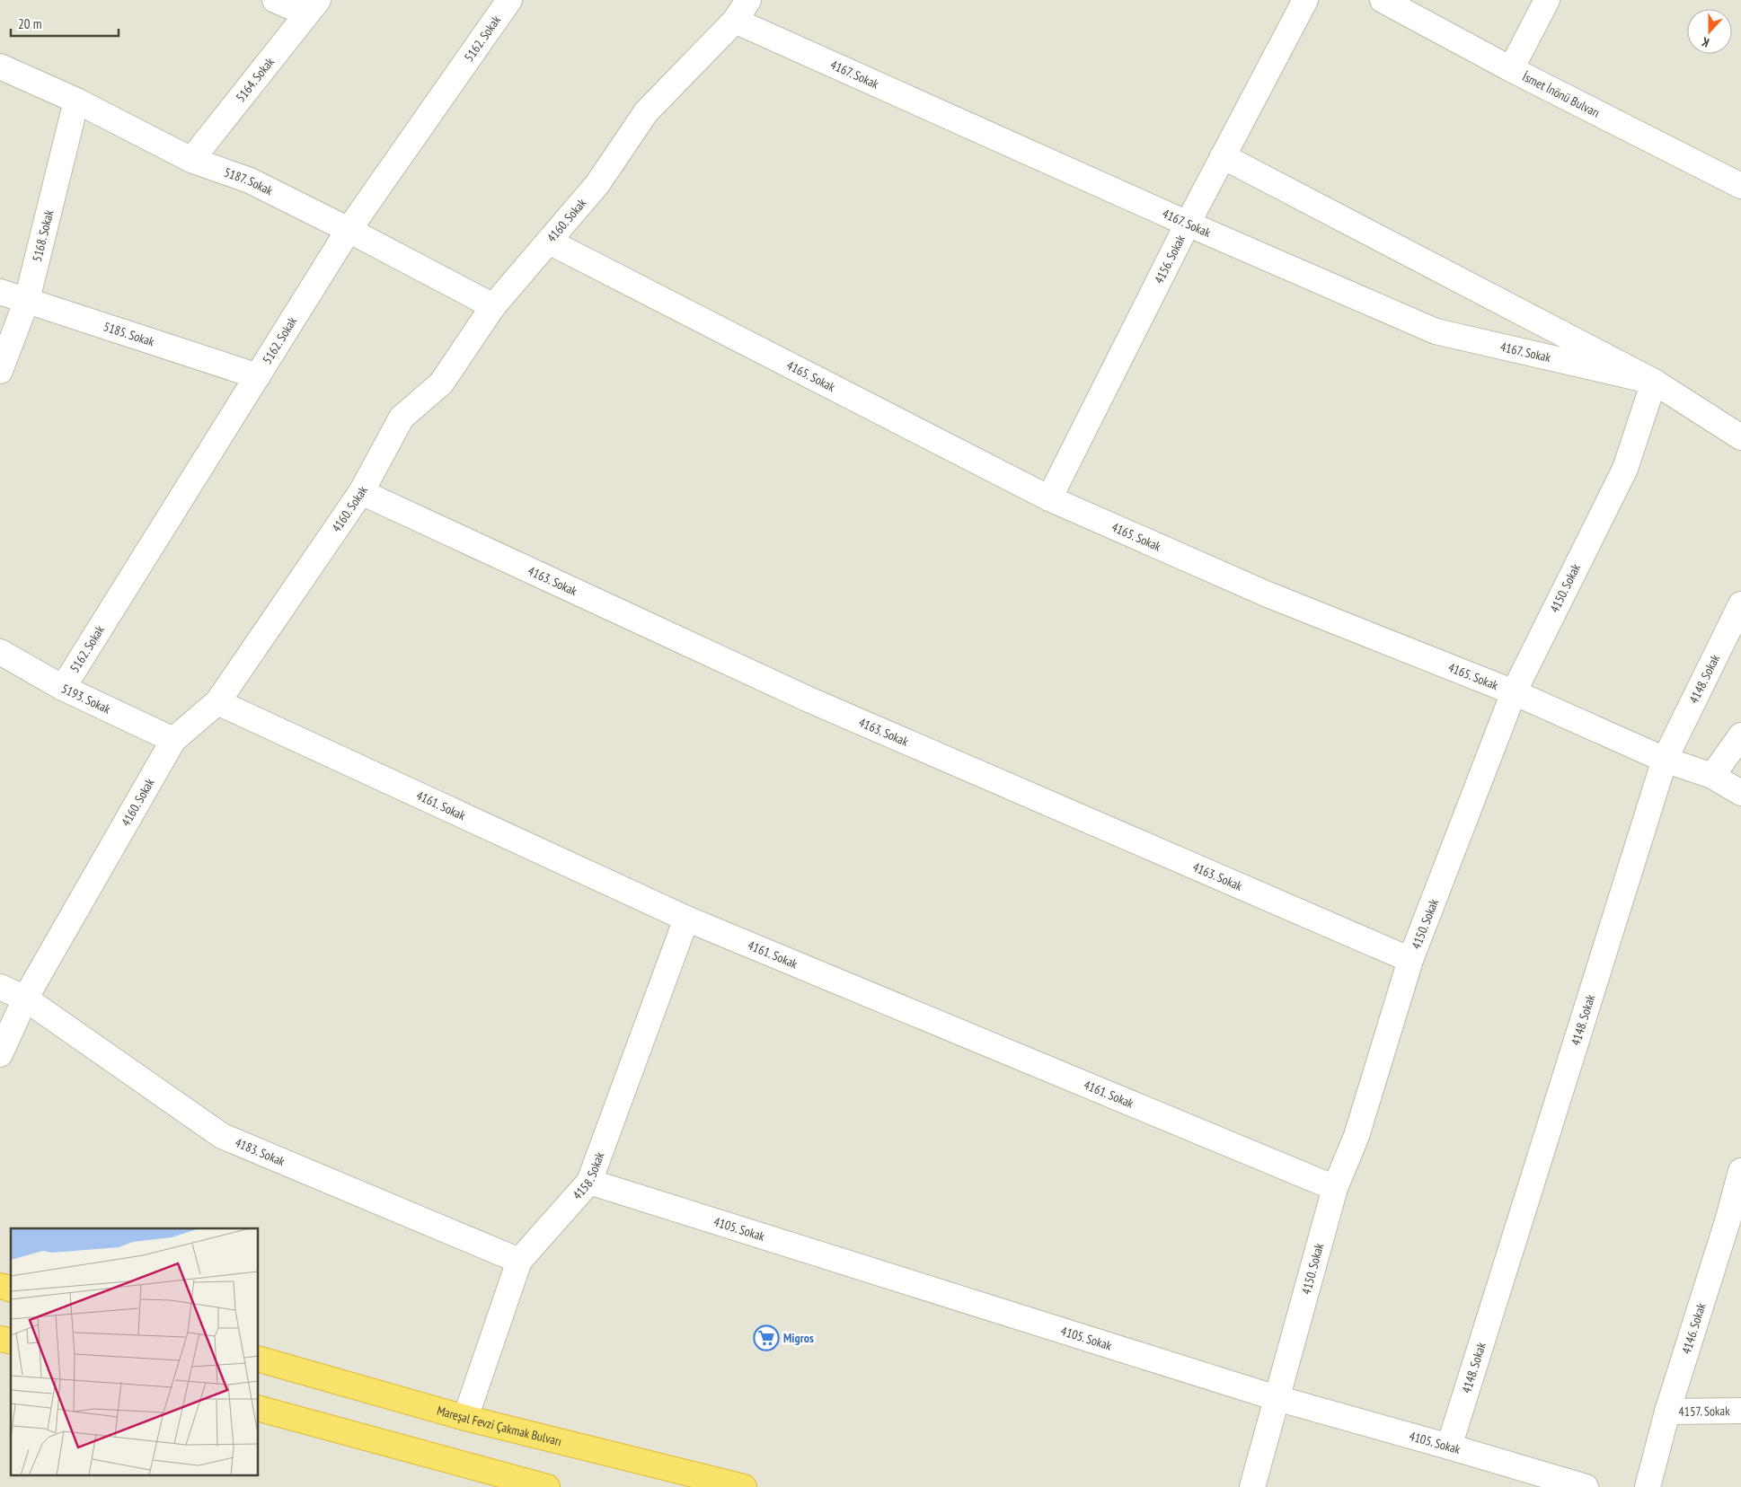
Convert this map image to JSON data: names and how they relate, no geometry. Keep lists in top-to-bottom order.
{
  "streets": {
    "highway": ["Mareşal Fevzi Çakmak Bulvarı"],
    "street": [
      "5162. Sokak",
      "4167. Sokak",
      "5164. Sokak",
      "İsmet İnönü Bulvarı",
      "5187. Sokak",
      "4160. Sokak",
      "5168. Sokak",
      "4156. Sokak",
      "5185. Sokak",
      "4165. Sokak",
      "4163. Sokak",
      "4150. Sokak",
      "4148. Sokak",
      "5193. Sokak",
      "4161. Sokak",
      "4183. Sokak",
      "4158. Sokak",
      "4105. Sokak",
      "4146. Sokak",
      "4157. Sokak"
    ]
  },
  "crossings": [
    ["5162. Sokak", "5187. Sokak"],
    ["5162. Sokak", "5185. Sokak"],
    ["5162. Sokak", "5193. Sokak"],
    ["4167. Sokak", "4160. Sokak"],
    ["4167. Sokak", "4156. Sokak"],
    ["4167. Sokak", "4150. Sokak"],
    ["5164. Sokak", "5187. Sokak"],
    ["5187. Sokak", "4160. Sokak"],
    ["5187. Sokak", "5168. Sokak"],
    ["4160. Sokak", "4165. Sokak"],
    ["4160. Sokak", "4163. Sokak"],
    ["4160. Sokak", "5193. Sokak"],
    ["4160. Sokak", "4161. Sokak"],
    ["4160. Sokak", "4183. Sokak"],
    ["5168. Sokak", "5185. Sokak"],
    ["4156. Sokak", "4165. Sokak"],
    ["4165. Sokak", "4150. Sokak"],
    ["4165. Sokak", "4148. Sokak"],
    ["4163. Sokak", "4150. Sokak"],
    ["4150. Sokak", "4161. Sokak"],
    ["4150. Sokak", "4105. Sokak"],
    ["4148. Sokak", "4105. Sokak"],
    ["4161. Sokak", "4158. Sokak"],
    ["4183. Sokak", "4158. Sokak"],
    ["4158. Sokak", "4105. Sokak"],
    ["4158. Sokak", "Mareşal Fevzi Çakmak Bulvarı"],
    ["4146. Sokak", "4157. Sokak"]
  ],
  "places": {
    "supermarket": ["Migros"]
  },
  "scale_bar": "20 m",
  "north": "bottom"
}
